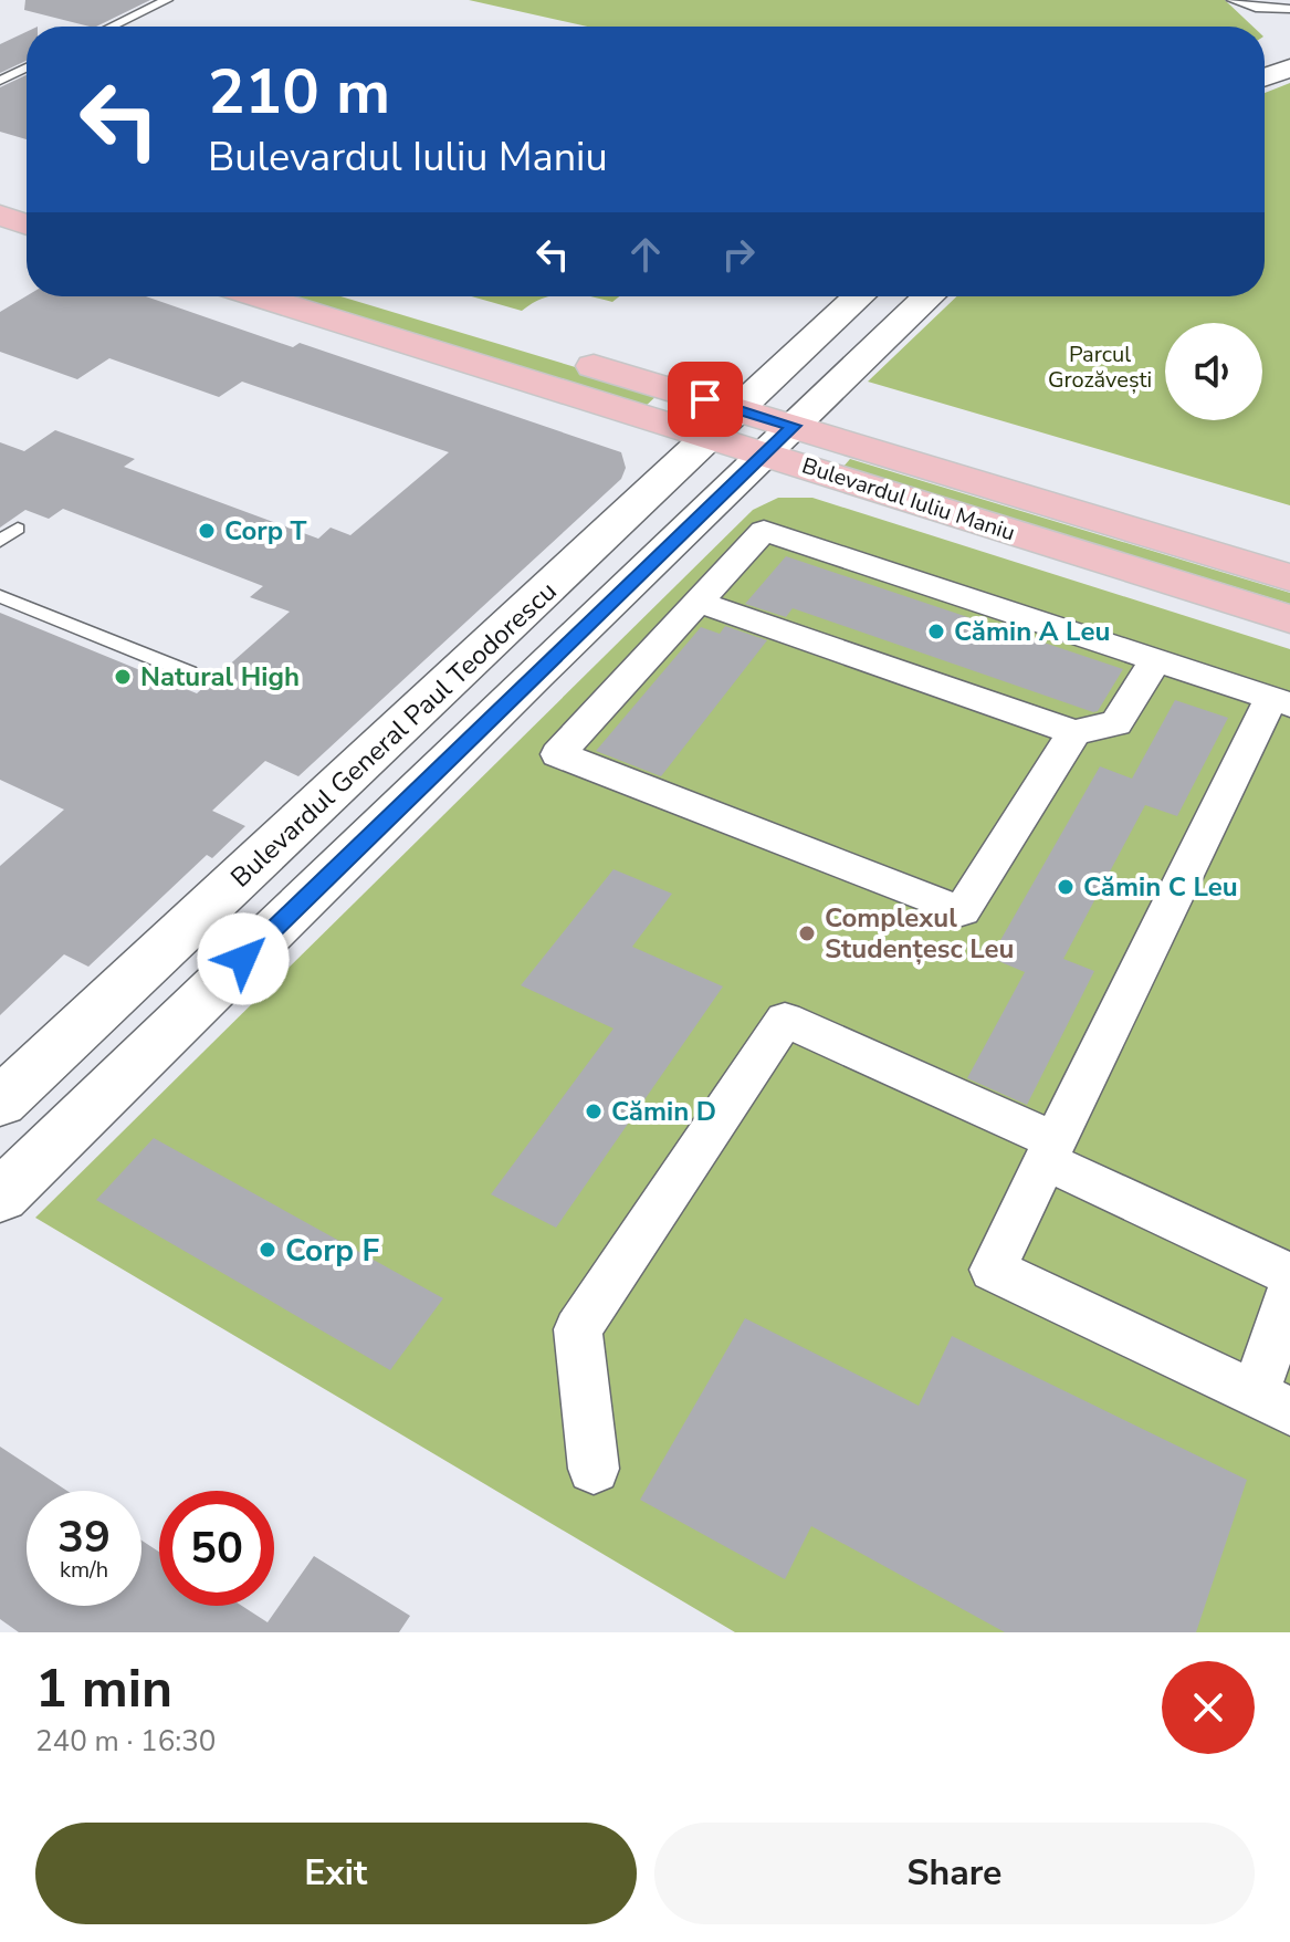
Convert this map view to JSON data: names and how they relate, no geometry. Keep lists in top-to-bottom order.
{
  "streets": {
    "main road": ["Bulevardul Iuliu Maniu", "Bulevardul General Paul Teodorescu"]
  },
  "crossings": [
    ["Bulevardul Iuliu Maniu", "Bulevardul General Paul Teodorescu"]
  ],
  "parks": ["Parcul Grozăvești"],
  "places": [
    "Corp T",
    "Cămin A Leu",
    "Natural High",
    "Cămin C Leu",
    "Complexul Studențesc Leu",
    "Cămin D",
    "Corp F"
  ],
  "page": {
    "turn": ["210 m", "Bulevardul Iuliu Maniu"],
    "speed": "39 km/h",
    "limit": "50",
    "heading": ["1 min", "240 m · 16:30"],
    "buttons": ["Exit", "Share"]
  }
}
